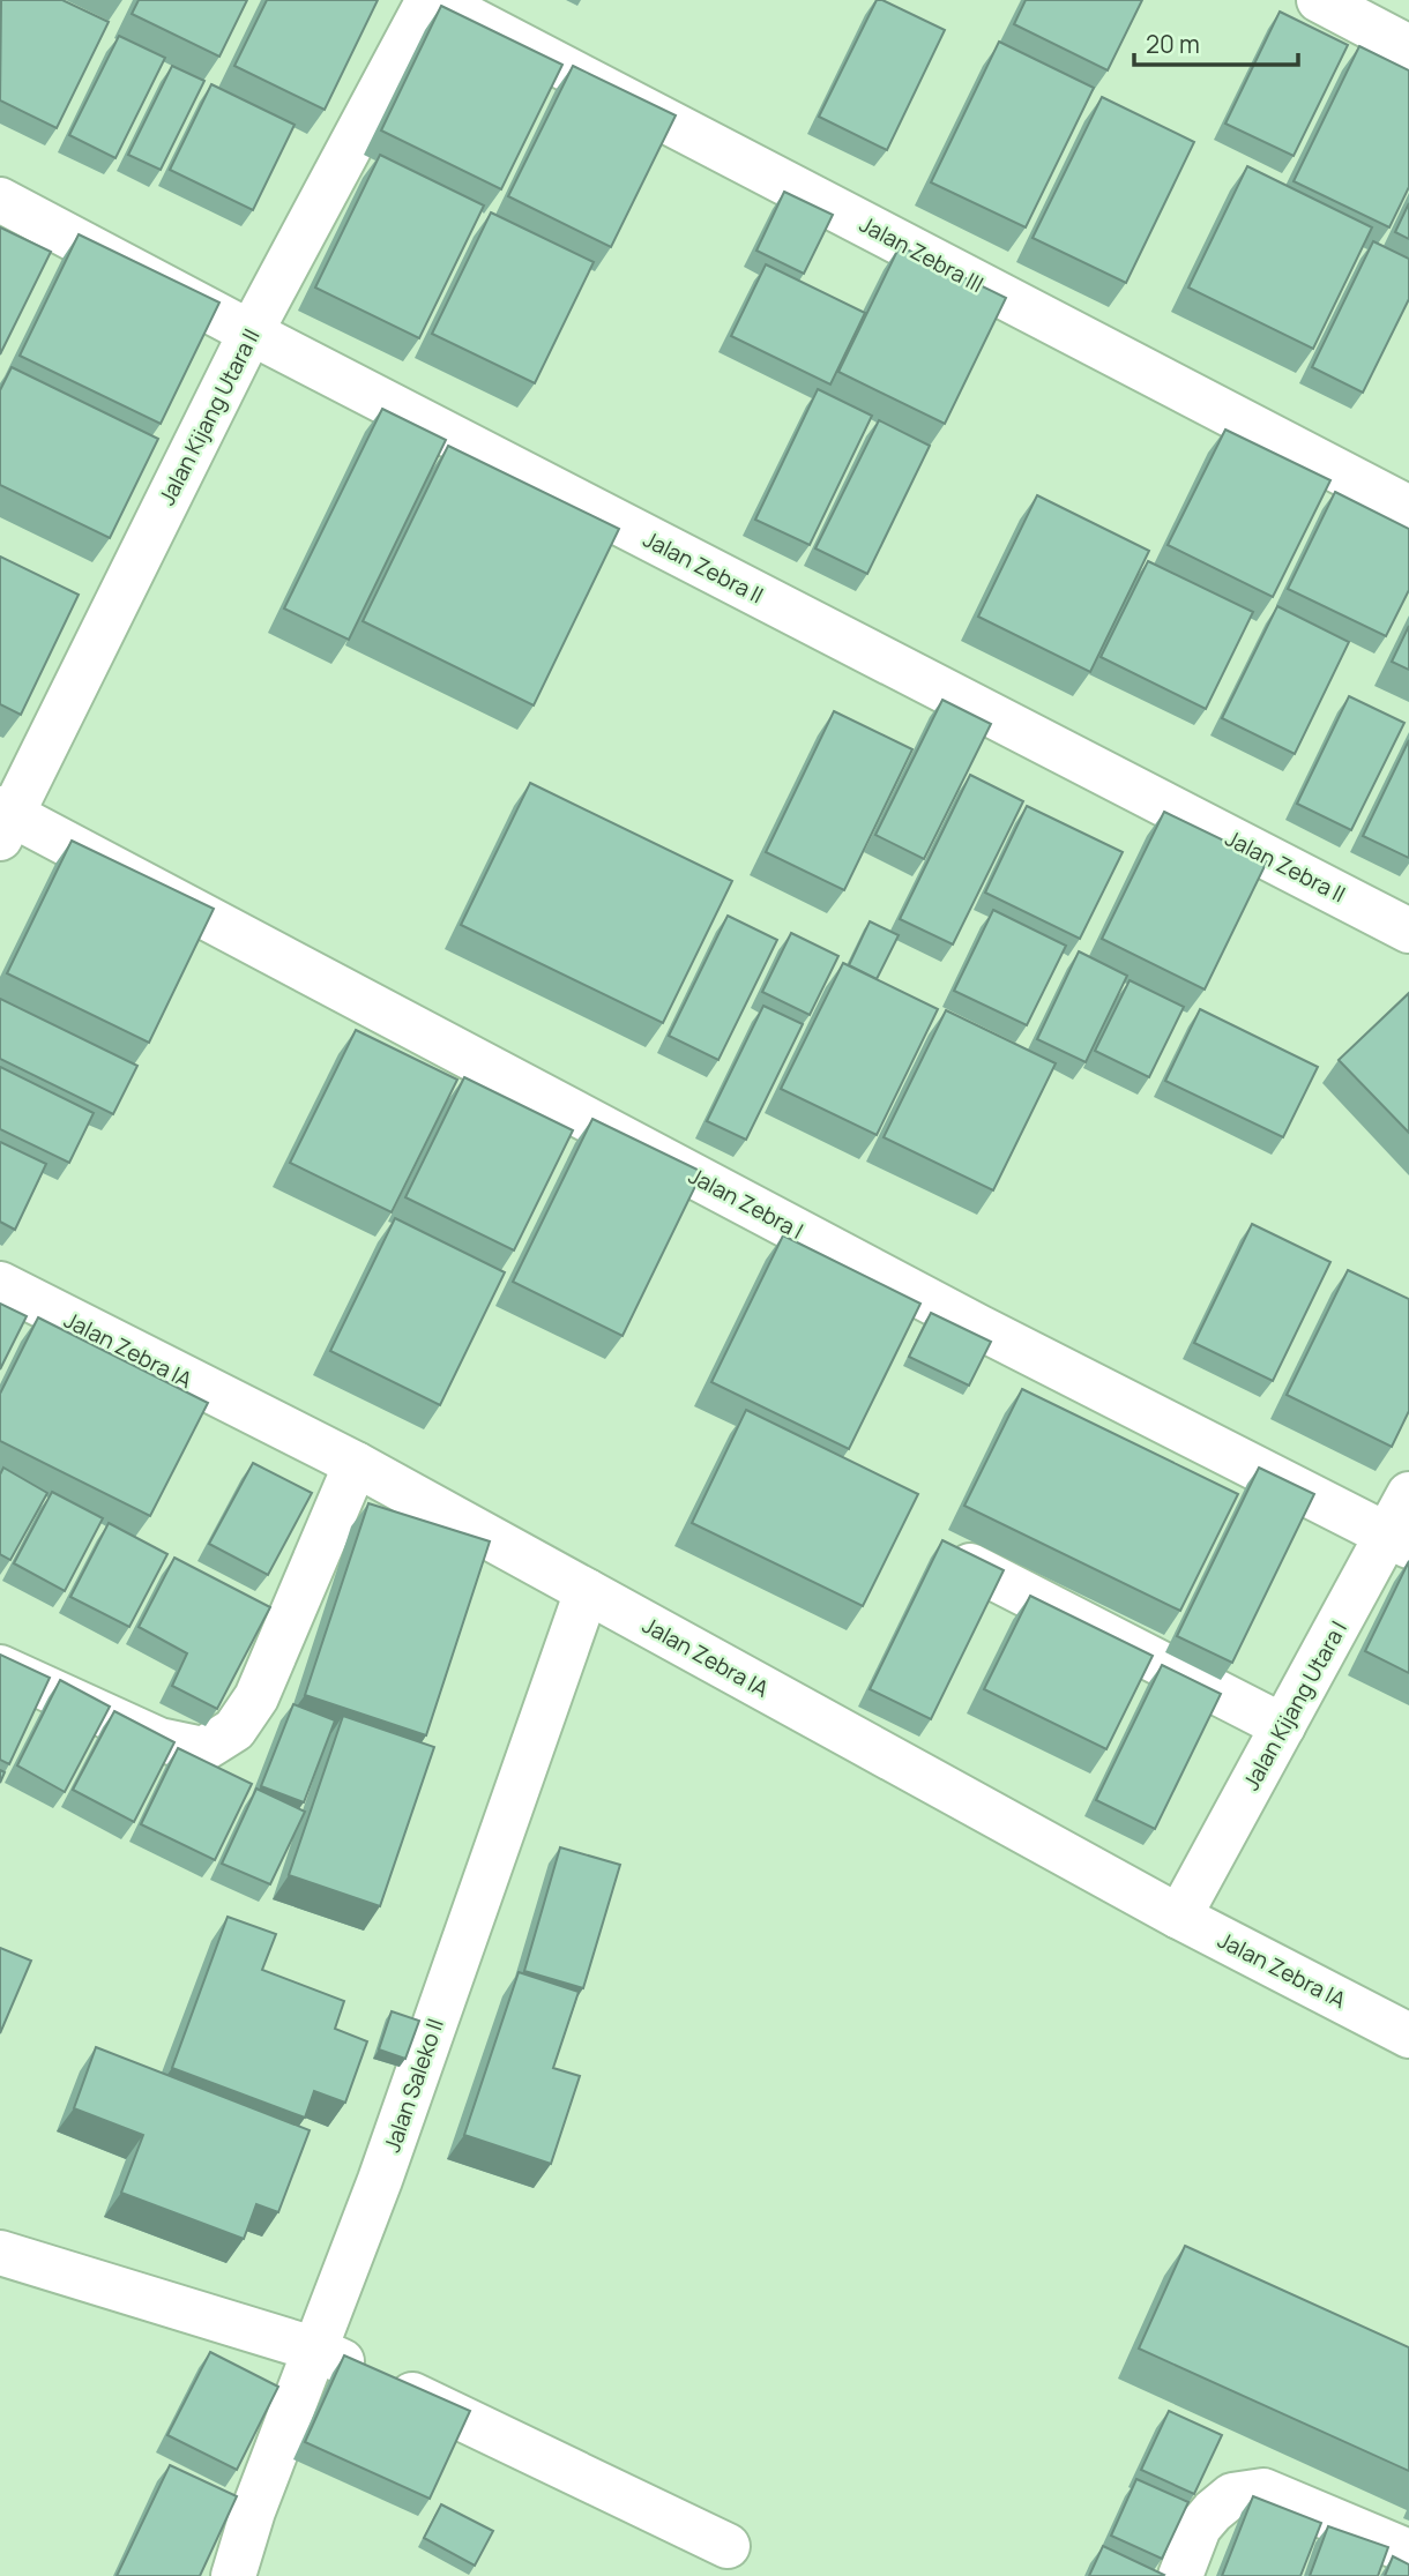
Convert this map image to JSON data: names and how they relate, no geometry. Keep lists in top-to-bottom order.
{
  "streets": {
    "street": [
      "Jalan Zebra III",
      "Jalan Kijang Utara II",
      "Jalan Zebra II",
      "Jalan Zebra I",
      "Jalan Zebra IA",
      "Jalan Kijang Utara I",
      "Jalan Saleko II"
    ]
  },
  "crossings": [
    ["Jalan Zebra III", "Jalan Kijang Utara II"],
    ["Jalan Kijang Utara II", "Jalan Zebra II"],
    ["Jalan Kijang Utara II", "Jalan Zebra I"],
    ["Jalan Zebra I", "Jalan Kijang Utara I"],
    ["Jalan Zebra IA", "Jalan Kijang Utara I"],
    ["Jalan Zebra IA", "Jalan Saleko II"]
  ],
  "scale_bar": "20 m"
}
